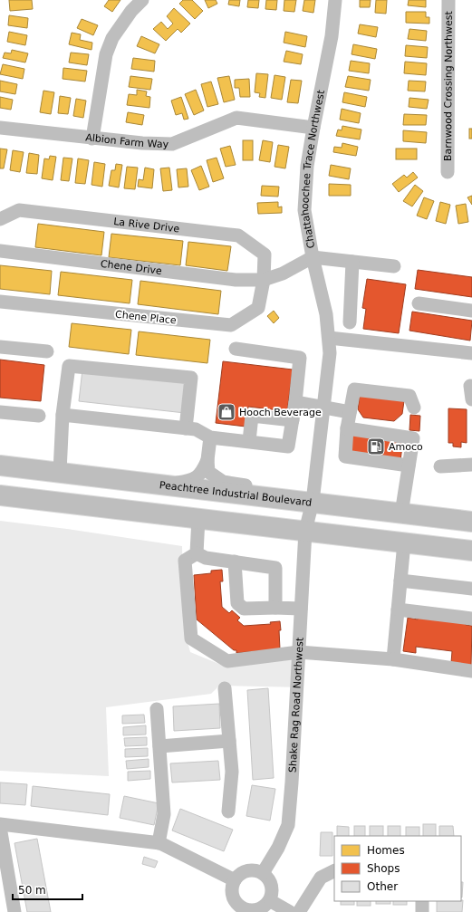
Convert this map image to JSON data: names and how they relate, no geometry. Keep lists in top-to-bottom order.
{
  "streets": {
    "highway": ["Peachtree Industrial Boulevard"],
    "street": [
      "Barnwood Crossing Northwest",
      "Albion Farm Way",
      "Chattahoochee Trace Northwest",
      "La Rive Drive",
      "Chene Drive",
      "Chene Place",
      "Shake Rag Road Northwest"
    ]
  },
  "crossings": [
    ["Albion Farm Way", "Chattahoochee Trace Northwest"],
    ["Chattahoochee Trace Northwest", "Chene Drive"],
    ["Chattahoochee Trace Northwest", "Peachtree Industrial Boulevard"],
    ["Chattahoochee Trace Northwest", "Shake Rag Road Northwest"],
    ["La Rive Drive", "Chene Drive"],
    ["La Rive Drive", "Chene Place"],
    ["Chene Drive", "Chene Place"]
  ],
  "places": {
    "shop": ["Hooch Beverage"],
    "fuel station": ["Amoco"]
  },
  "legend": ["Homes", "Shops", "Other"],
  "scale_bar": "50 m"
}
